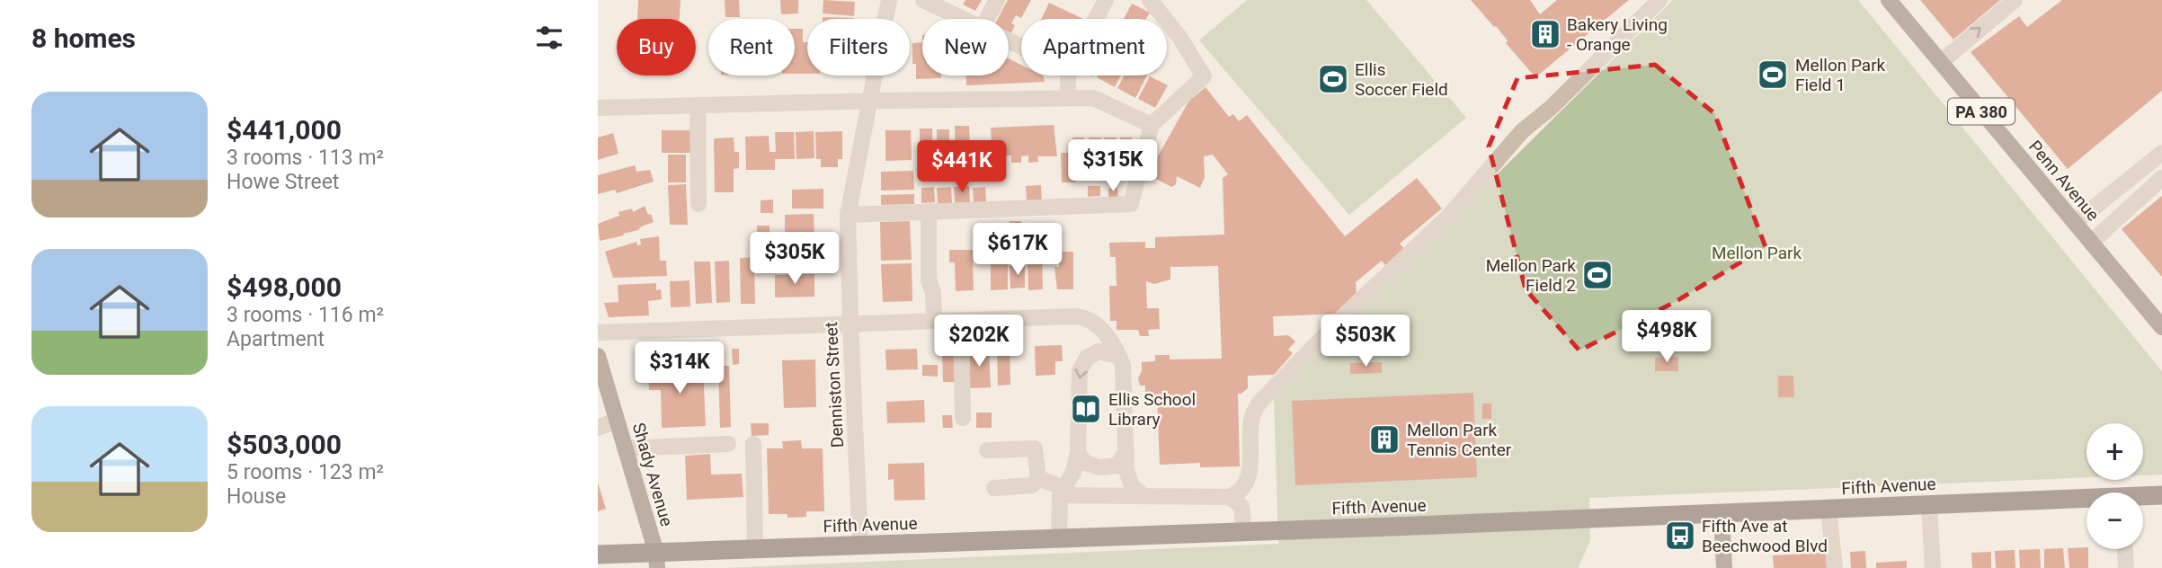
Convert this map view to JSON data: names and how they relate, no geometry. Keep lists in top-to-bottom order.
{
  "streets": {
    "highway": ["Fifth Avenue"],
    "main road": ["PA 380", "Penn Avenue", "Shady Avenue"],
    "street": ["Denniston Street"]
  },
  "crossings": [
    ["Denniston Street", "Fifth Avenue"],
    ["Shady Avenue", "Fifth Avenue"]
  ],
  "parks": ["Mellon Park"],
  "places": {
    "building": ["Bakery Living - Orange", "Mellon Park Tennis Center"],
    "sports": ["Mellon Park Field 1", "Ellis Soccer Field", "Mellon Park Field 2"],
    "library": ["Ellis School Library"],
    "bus stop": ["Fifth Ave at Beechwood Blvd"]
  },
  "page": {
    "heading": "8 homes",
    "chip": [
      "Buy",
      "Rent",
      "Filters",
      "New",
      "Apartment"
    ],
    "list": [
      {
        "name": "$441,000",
        "note": "3 rooms · 113 m² · Howe Street"
      },
      {
        "name": "$498,000",
        "note": "3 rooms · 116 m² · Apartment"
      },
      {
        "name": "$503,000",
        "note": "5 rooms · 123 m² · House"
      }
    ],
    "price": [
      "$315K",
      "$441K",
      "$617K",
      "$305K",
      "$498K",
      "$202K",
      "$503K",
      "$314K"
    ],
    "map_buttons": ["+", "−"]
  }
}
